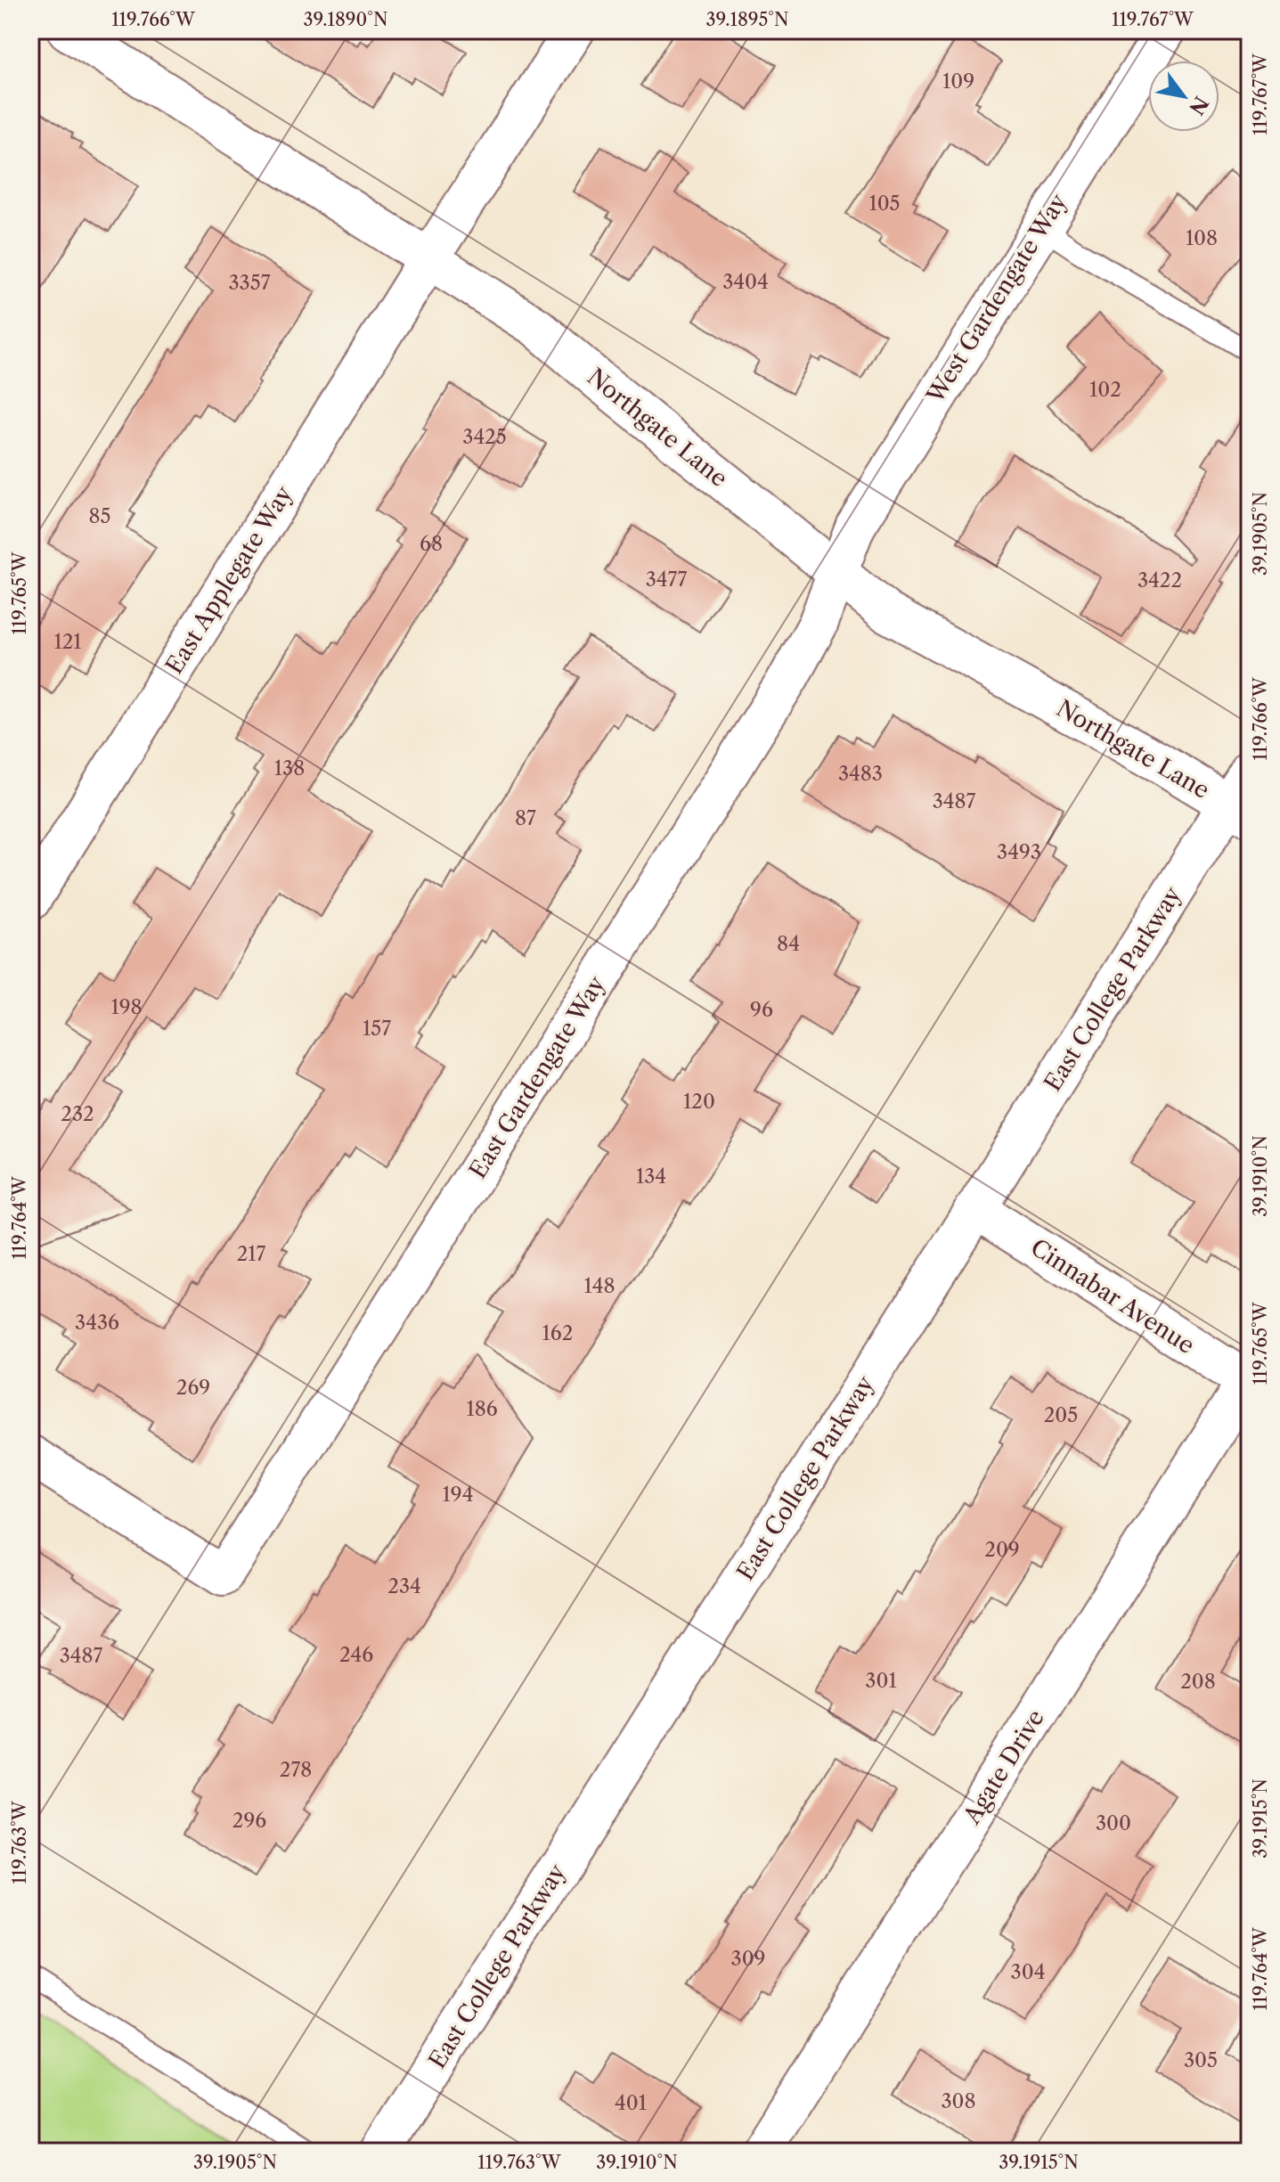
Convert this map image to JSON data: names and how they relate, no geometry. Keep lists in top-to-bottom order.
{
  "streets": {
    "street": [
      "West Gardengate Way",
      "Northgate Lane",
      "East Applegate Way",
      "East College Parkway",
      "East Gardengate Way",
      "Cinnabar Avenue",
      "Agate Drive"
    ]
  },
  "crossings": [
    ["West Gardengate Way", "Northgate Lane"],
    ["West Gardengate Way", "East Gardengate Way"],
    ["Northgate Lane", "East Applegate Way"],
    ["Northgate Lane", "East College Parkway"],
    ["Northgate Lane", "East Gardengate Way"],
    ["East College Parkway", "Cinnabar Avenue"],
    ["Cinnabar Avenue", "Agate Drive"]
  ],
  "house_numbers": [
    "109",
    "105",
    "108",
    "3404",
    "3357",
    "102",
    "3425",
    "85",
    "68",
    "3477",
    "3422",
    "121",
    "138",
    "3483",
    "3487",
    "87",
    "3493",
    "84",
    "198",
    "96",
    "157",
    "120",
    "232",
    "134",
    "217",
    "148",
    "3436",
    "162",
    "269",
    "186",
    "205",
    "194",
    "209",
    "234",
    "246",
    "3487",
    "301",
    "208",
    "278",
    "296",
    "300",
    "309",
    "304",
    "305",
    "308",
    "401"
  ],
  "north": "bottom right",
  "coordinates": [
    "119.766°W",
    "39.1890°N",
    "39.1895°N",
    "119.767°W",
    "39.1905°N",
    "119.765°W",
    "39.1910°N",
    "119.764°W",
    "39.1915°N",
    "119.763°W"
  ]
}
